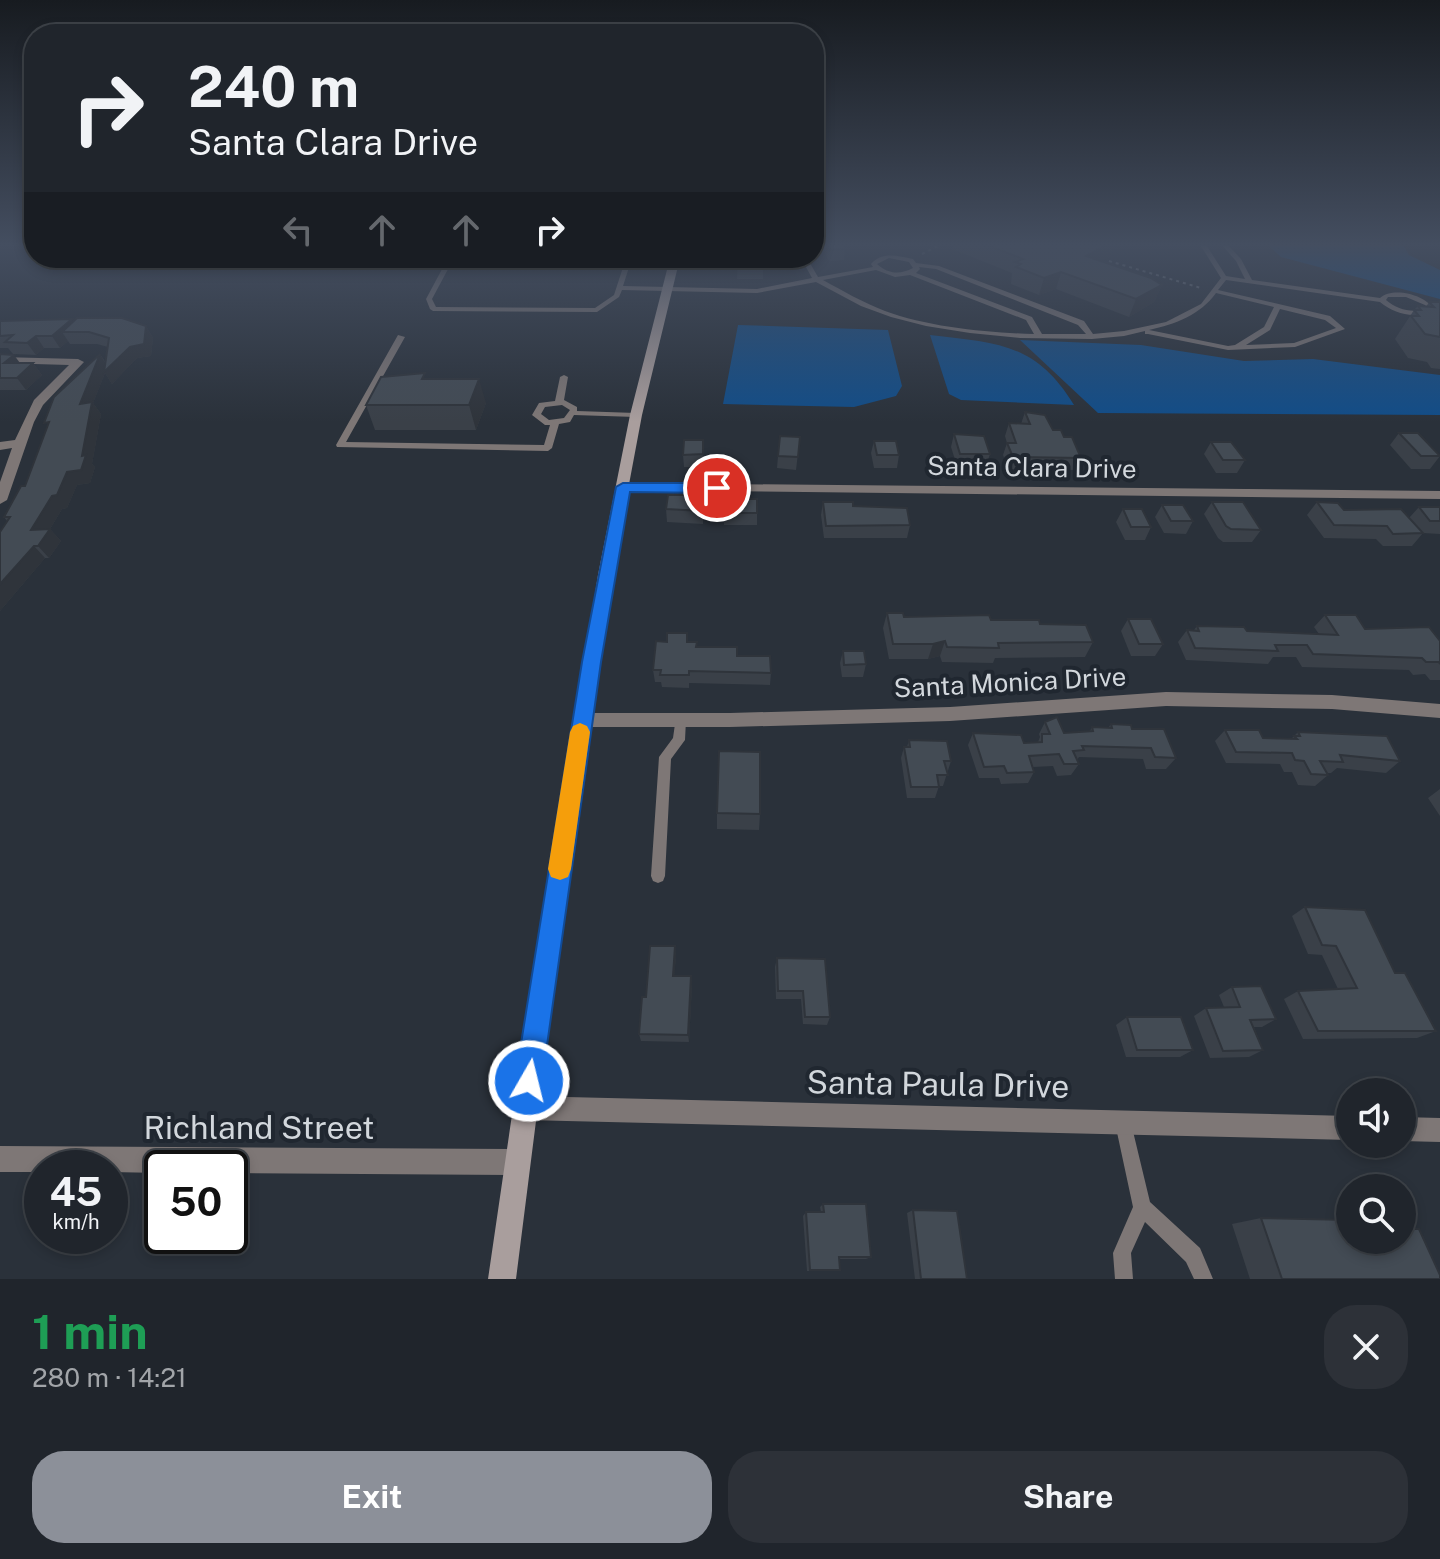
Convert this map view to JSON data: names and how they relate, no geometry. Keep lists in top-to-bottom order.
{
  "streets": {
    "street": [
      "Santa Clara Drive",
      "Santa Monica Drive",
      "Santa Paula Drive",
      "Richland Street"
    ]
  },
  "page": {
    "turn": ["240 m", "Santa Clara Drive"],
    "speed": "45 km/h",
    "limit": "50",
    "heading": ["1 min", "280 m · 14:21"],
    "buttons": ["Exit", "Share"]
  }
}
